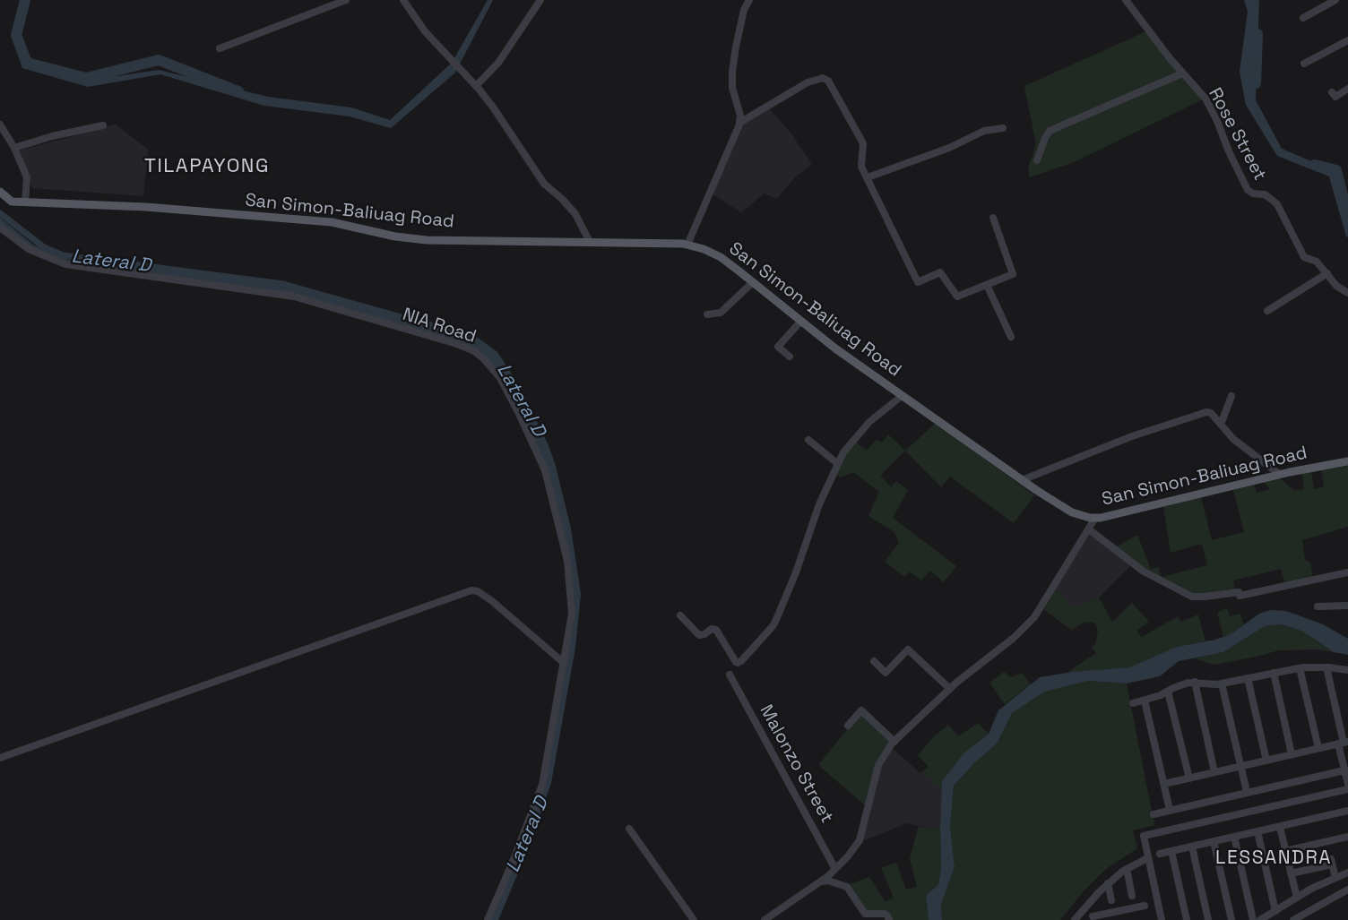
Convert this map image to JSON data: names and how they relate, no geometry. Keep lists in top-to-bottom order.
{
  "streets": {
    "main road": ["San Simon-Baliuag Road"],
    "street": ["Rose Street", "NIA Road", "Malonzo Street"]
  },
  "districts": ["TILAPAYONG", "LESSANDRA"],
  "water": ["Lateral D"]
}
